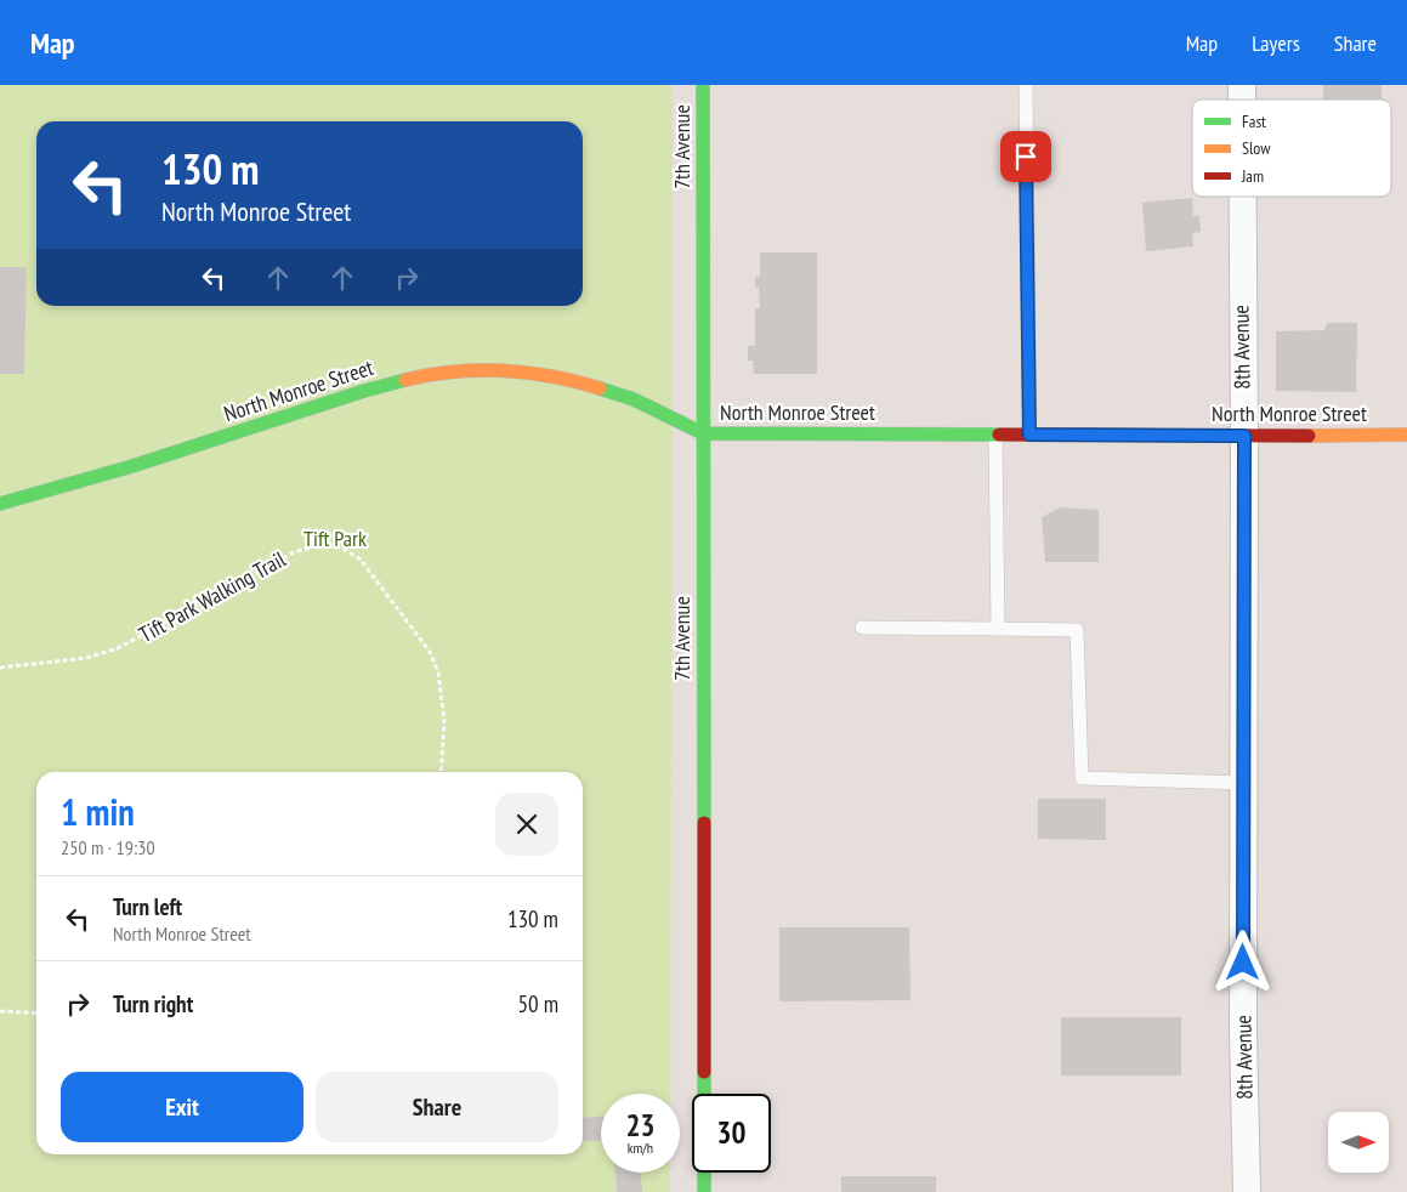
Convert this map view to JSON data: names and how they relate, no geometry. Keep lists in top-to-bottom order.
{
  "streets": {
    "street": ["7th Avenue", "8th Avenue", "North Monroe Street"],
    "path": ["Tift Park Walking Trail"]
  },
  "crossings": [
    ["7th Avenue", "North Monroe Street"],
    ["8th Avenue", "North Monroe Street"]
  ],
  "parks": ["Tift Park"],
  "legend": ["Fast", "Slow", "Jam"],
  "north": "right",
  "page": {
    "header": "Map",
    "nav": ["Map", "Layers", "Share"],
    "turn": ["130 m", "North Monroe Street"],
    "heading": ["1 min", "250 m · 19:30"],
    "list": [
      {
        "name": "Turn left",
        "note": "North Monroe Street",
        "value": "130 m"
      },
      {
        "name": "Turn right",
        "value": "50 m"
      }
    ],
    "buttons": ["Exit", "Share"],
    "speed": "23 km/h",
    "limit": "30"
  }
}
